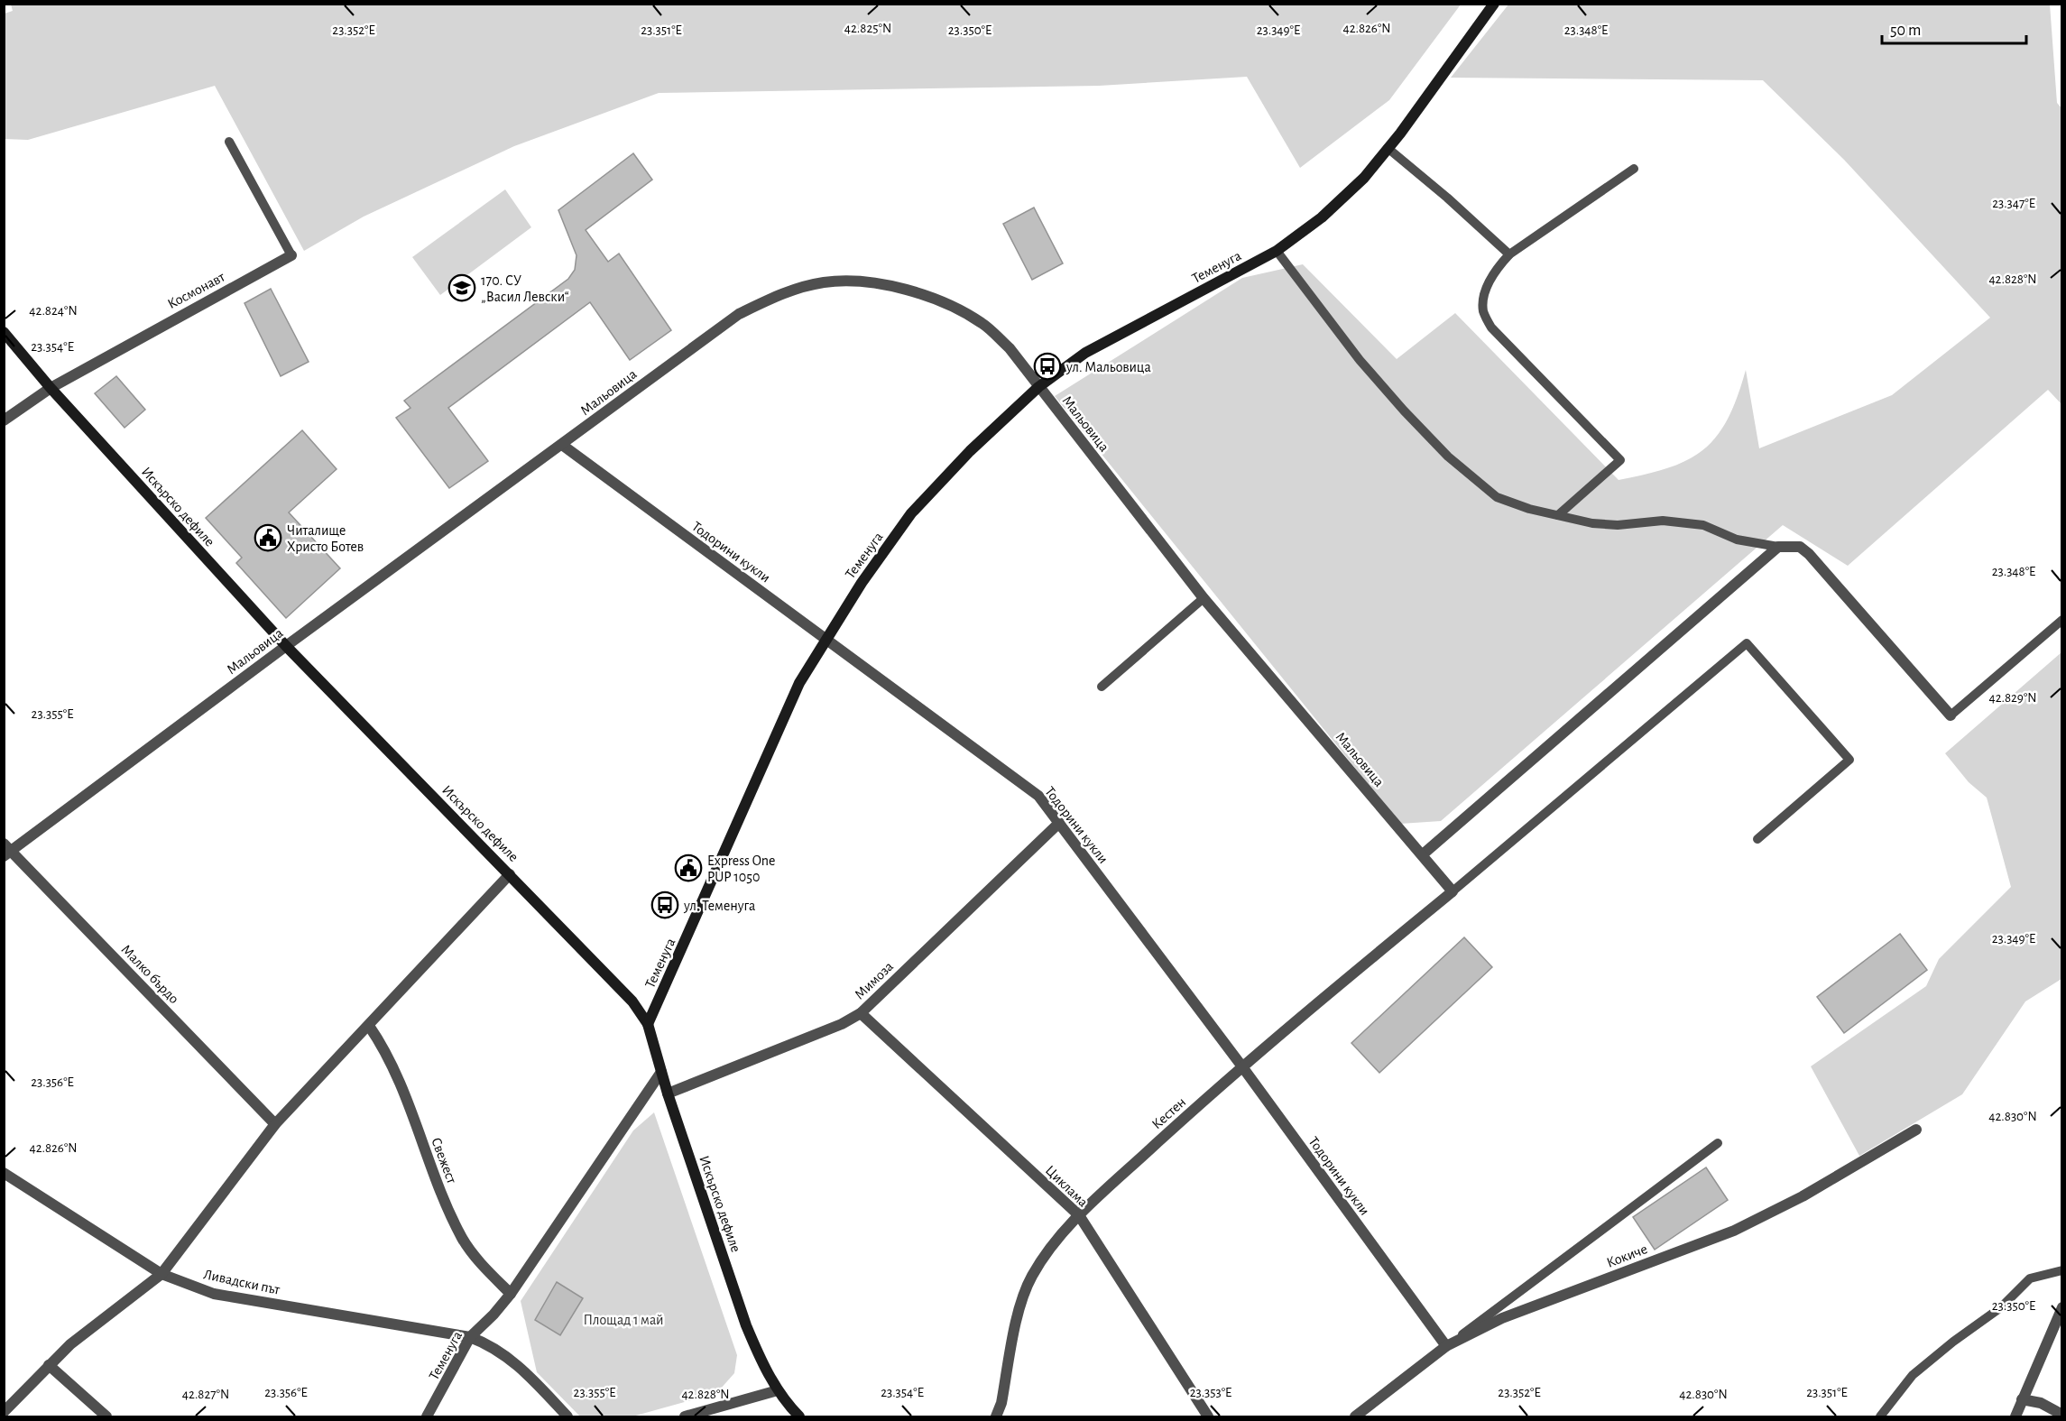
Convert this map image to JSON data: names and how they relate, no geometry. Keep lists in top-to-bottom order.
{
  "streets": {
    "main road": ["Теменуга", "Искърско дефиле"],
    "street": [
      "Космонавт",
      "Мальовица",
      "Тодорини кукли",
      "Малко бърдо",
      "Мимоза",
      "Кестен",
      "Свежест",
      "Циклама",
      "Кокиче",
      "Ливадски път"
    ]
  },
  "crossings": [
    ["Теменуга", "Мальовица"],
    ["Теменуга", "Искърско дефиле"],
    ["Теменуга", "Тодорини кукли"],
    ["Теменуга", "Свежест"],
    ["Теменуга", "Ливадски път"],
    ["Космонавт", "Искърско дефиле"],
    ["Мальовица", "Искърско дефиле"],
    ["Мальовица", "Тодорини кукли"],
    ["Мальовица", "Малко бърдо"],
    ["Мальовица", "Кестен"],
    ["Искърско дефиле", "Мимоза"],
    ["Тодорини кукли", "Мимоза"],
    ["Тодорини кукли", "Кестен"],
    ["Тодорини кукли", "Кокиче"],
    ["Мимоза", "Циклама"],
    ["Кестен", "Циклама"]
  ],
  "parks": ["Площад 1 май"],
  "places": {
    "school or university": ["170. СУ „Васил Левски“"],
    "bus stop": ["ул. Мальовица", "ул. Теменуга"],
    "public building": ["Читалище Христо Ботев", "Express One PUP 1050"]
  },
  "scale_bar": "50 m",
  "coordinates": [
    "42.825°N",
    "42.826°N",
    "23.348°E",
    "23.352°E",
    "23.351°E",
    "23.350°E",
    "23.349°E",
    "23.347°E",
    "42.828°N",
    "42.824°N",
    "23.354°E",
    "42.829°N",
    "23.355°E",
    "23.356°E",
    "42.830°N",
    "23.353°E",
    "42.827°N"
  ]
}
